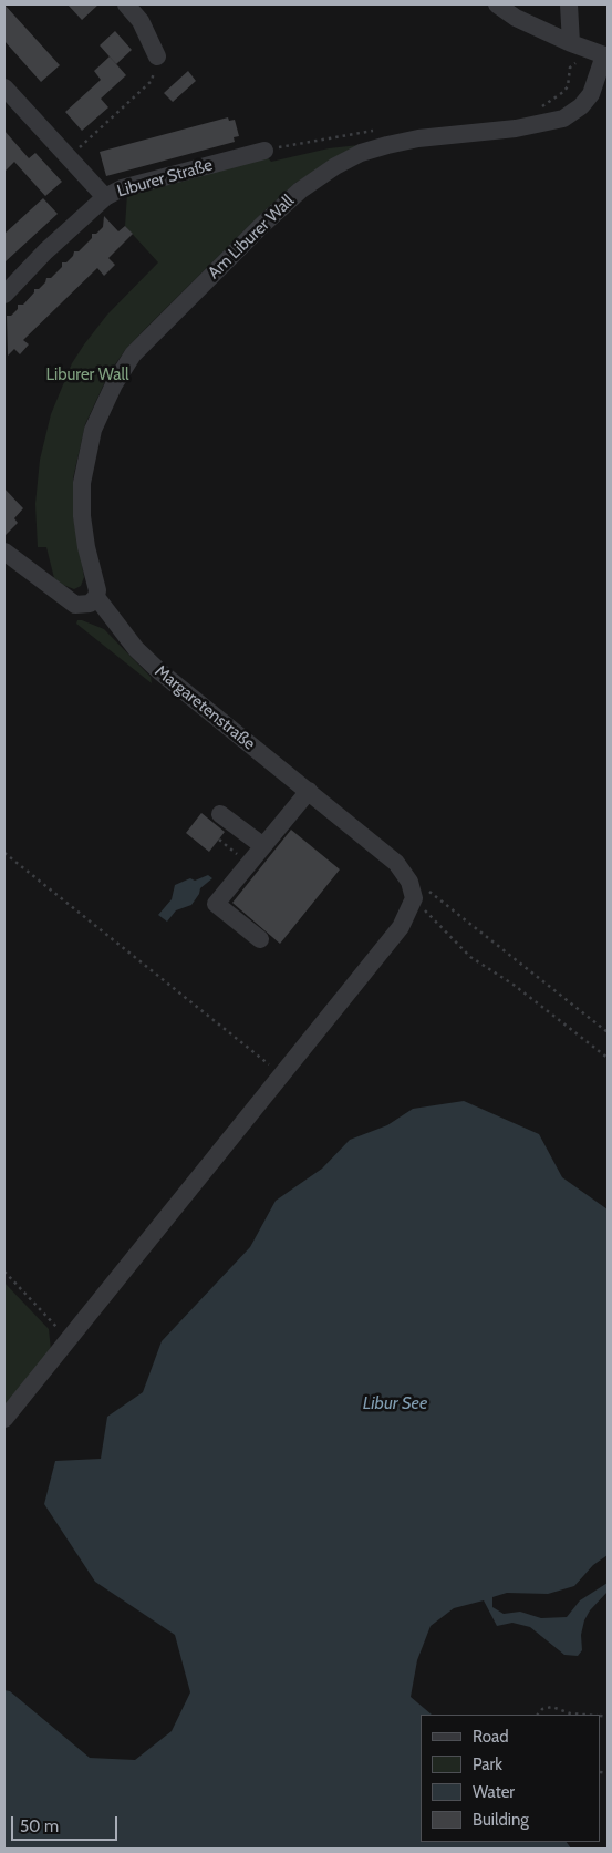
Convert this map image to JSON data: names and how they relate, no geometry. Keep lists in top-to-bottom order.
{
  "streets": {
    "street": ["Liburer Straße", "Am Liburer Wall", "Margaretenstraße"]
  },
  "crossings": [
    ["Am Liburer Wall", "Margaretenstraße"]
  ],
  "water": ["Libur See"],
  "parks": ["Liburer Wall"],
  "legend": [
    "Road",
    "Park",
    "Water",
    "Building"
  ],
  "scale_bar": "50 m"
}
